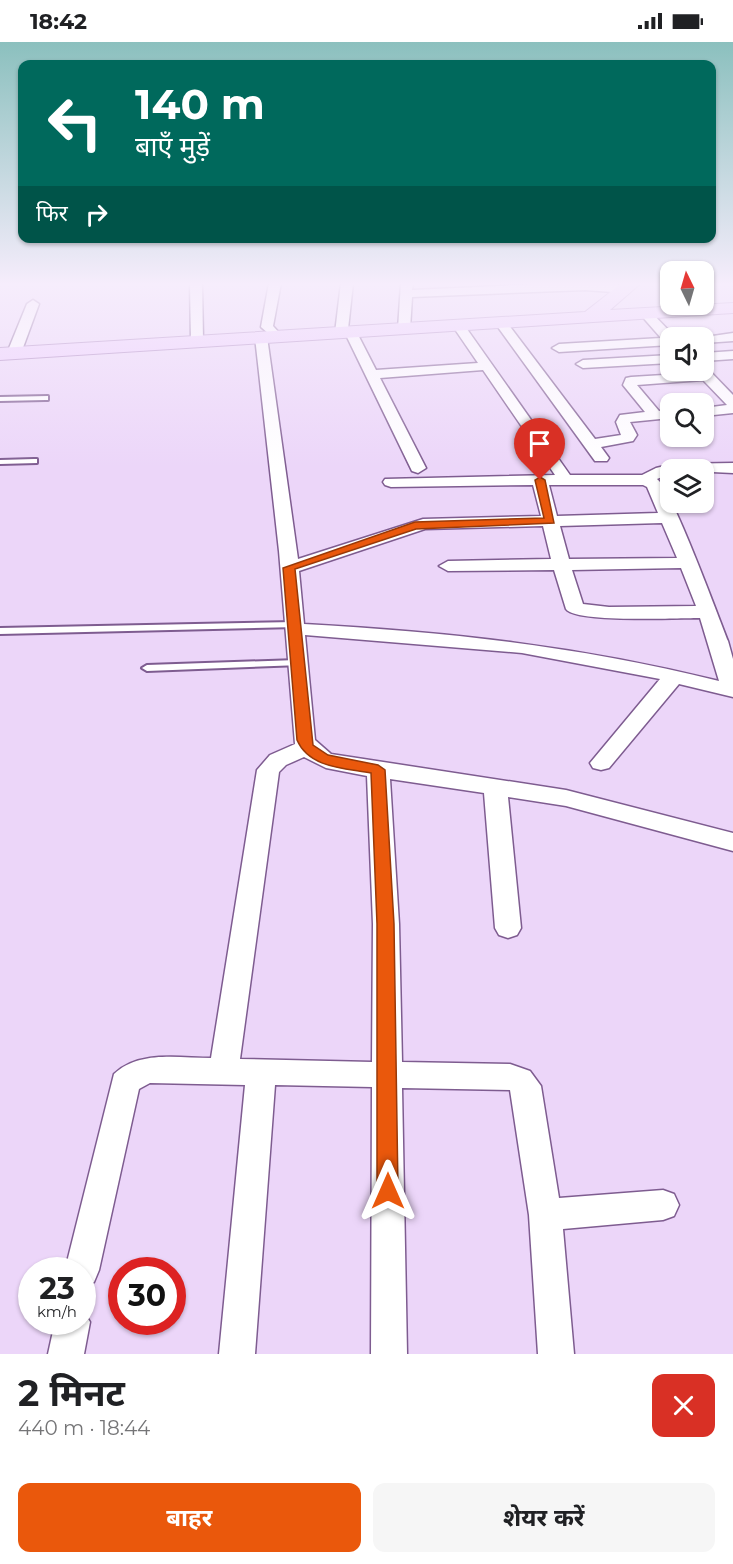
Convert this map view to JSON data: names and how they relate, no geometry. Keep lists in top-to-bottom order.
{
  "north": "top",
  "page": {
    "status": "18:42",
    "turn": ["140 m", "बाएँ मुड़ें"],
    "then": "फिर",
    "speed": "23 km/h",
    "limit": "30",
    "heading": ["2 मिनट", "440 m · 18:44"],
    "buttons": ["बाहर", "शेयर करें"]
  }
}
